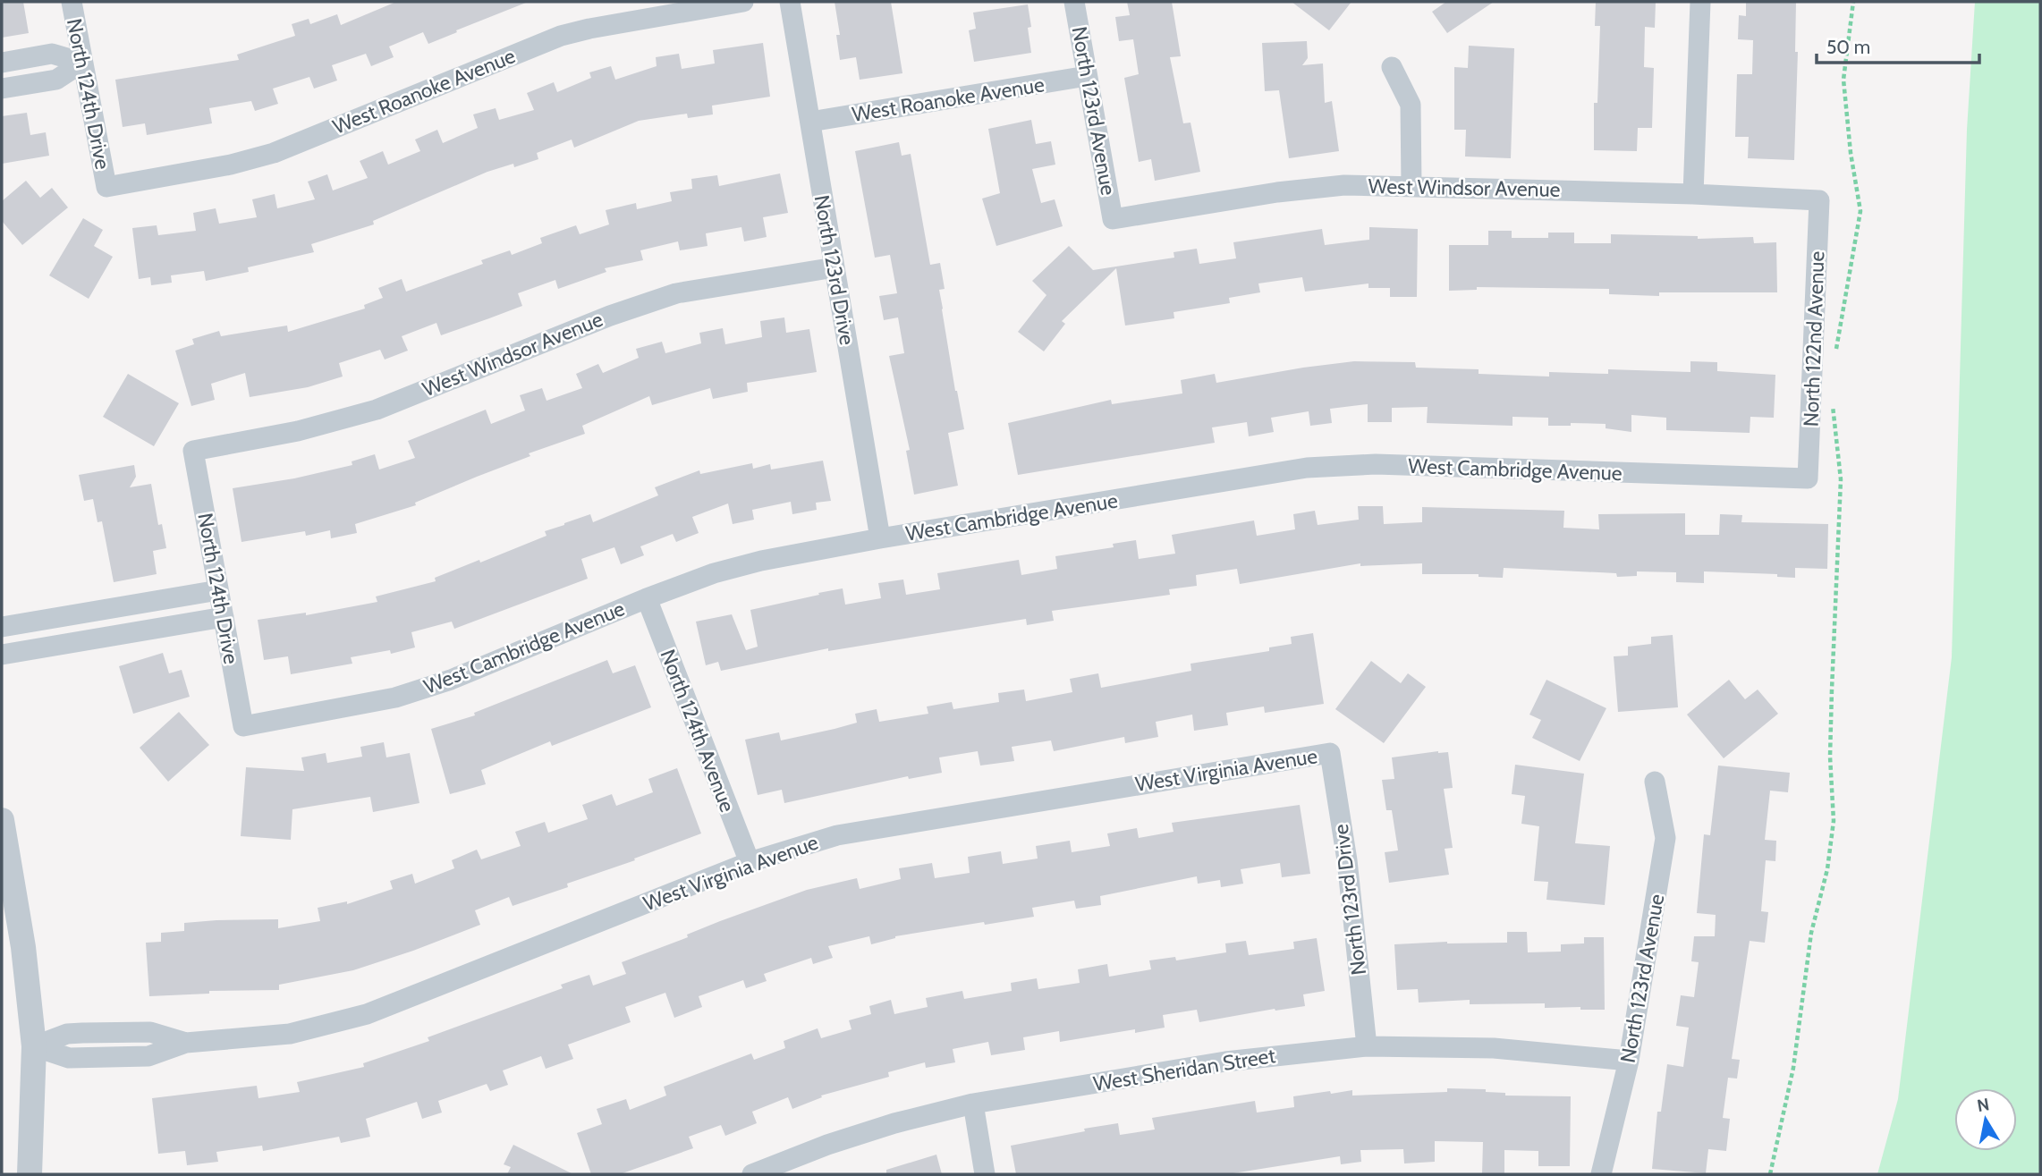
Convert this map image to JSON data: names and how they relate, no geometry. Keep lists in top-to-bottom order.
{
  "streets": {
    "street": [
      "West Roanoke Avenue",
      "North 124th Drive",
      "North 123rd Avenue",
      "West Windsor Avenue",
      "North 123rd Drive",
      "North 122nd Avenue",
      "West Cambridge Avenue",
      "North 124th Avenue",
      "West Virginia Avenue",
      "West Sheridan Street"
    ]
  },
  "crossings": [
    ["West Roanoke Avenue", "North 124th Drive"],
    ["West Roanoke Avenue", "North 123rd Avenue"],
    ["West Roanoke Avenue", "North 123rd Drive"],
    ["North 124th Drive", "West Windsor Avenue"],
    ["North 124th Drive", "West Cambridge Avenue"],
    ["North 123rd Avenue", "West Windsor Avenue"],
    ["North 123rd Avenue", "West Sheridan Street"],
    ["West Windsor Avenue", "North 123rd Drive"],
    ["West Windsor Avenue", "North 122nd Avenue"],
    ["North 123rd Drive", "West Cambridge Avenue"],
    ["North 123rd Drive", "West Virginia Avenue"],
    ["North 123rd Drive", "West Sheridan Street"],
    ["North 122nd Avenue", "West Cambridge Avenue"],
    ["West Cambridge Avenue", "North 124th Avenue"],
    ["North 124th Avenue", "West Virginia Avenue"]
  ],
  "scale_bar": "50 m",
  "north": "top"
}
